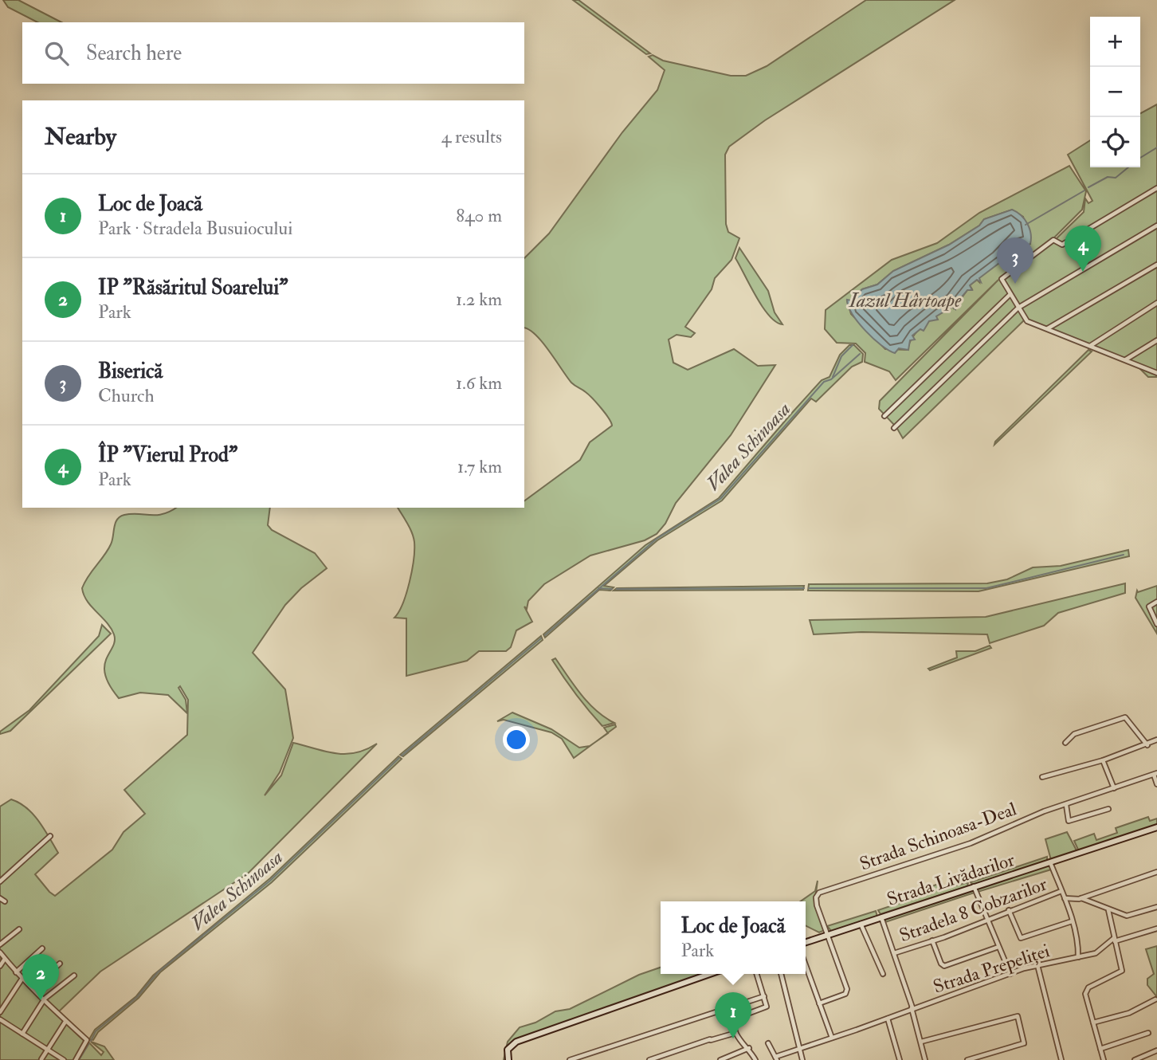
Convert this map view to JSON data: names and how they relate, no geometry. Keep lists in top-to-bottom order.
{
  "streets": {
    "street": [
      "Strada Schinoasa-Deal",
      "Strada Livădarilor",
      "Stradela 8 Cobzarilor",
      "Strada Prepeliței"
    ]
  },
  "crossings": [
    ["Strada Schinoasa-Deal", "Strada Livădarilor"],
    ["Strada Livădarilor", "Strada Prepeliței"],
    ["Stradela 8 Cobzarilor", "Strada Prepeliței"]
  ],
  "water": ["Iazul Hârtoape", "Valea Schinoasa"],
  "page": {
    "map_buttons": ["+", "−"],
    "search": "Search here",
    "heading": ["Nearby", "4 results"],
    "list": [
      {
        "mark": "1",
        "name": "Loc de Joacă",
        "note": "Park · Stradela Busuiocului",
        "value": "840 m"
      },
      {
        "mark": "2",
        "name": "IP \"Răsăritul Soarelui\"",
        "note": "Park",
        "value": "1.2 km"
      },
      {
        "mark": "3",
        "name": "Biserică",
        "note": "Church",
        "value": "1.6 km"
      },
      {
        "mark": "4",
        "name": "ÎP \"Vierul Prod\"",
        "note": "Park",
        "value": "1.7 km"
      }
    ],
    "pins": [
      "4",
      "3",
      "2",
      "1"
    ],
    "popup": ["Loc de Joacă", "Park"]
  }
}
